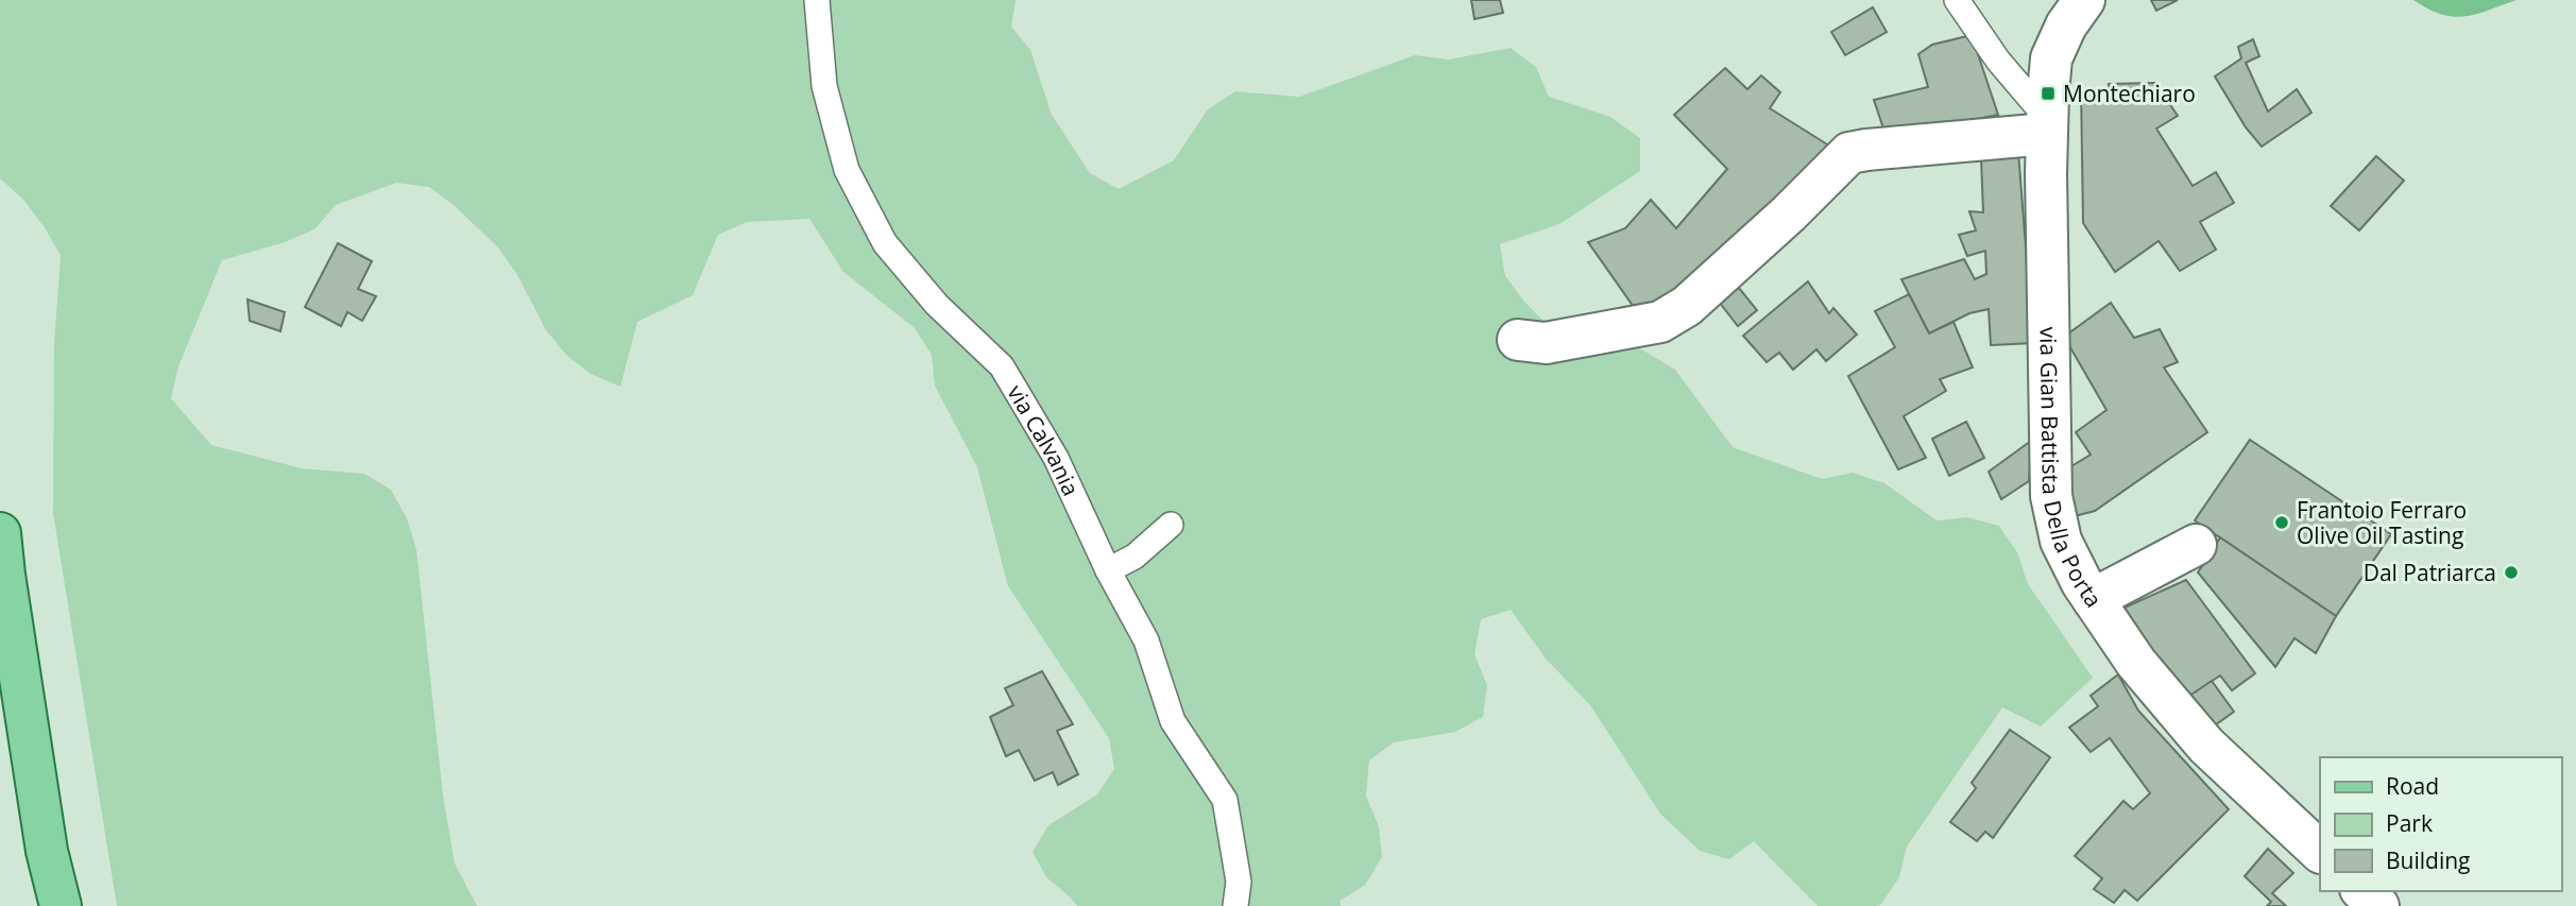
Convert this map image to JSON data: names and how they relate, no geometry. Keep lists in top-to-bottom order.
{
  "streets": {
    "street": ["via Gian Battista Della Porta"],
    "lane": ["via Calvania"]
  },
  "places": {
    "transit": ["Montechiaro"],
    "other": ["Frantoio Ferraro Olive Oil Tasting", "Dal Patriarca"]
  },
  "legend": ["Road", "Park", "Building"]
}
